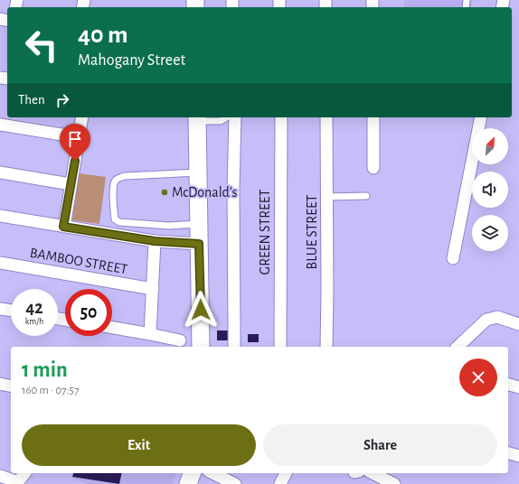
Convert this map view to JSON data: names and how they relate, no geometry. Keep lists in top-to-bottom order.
{
  "streets": {
    "street": ["GREEN STREET", "BLUE STREET", "BAMBOO STREET"]
  },
  "places": ["McDonald's"],
  "north": "top right",
  "page": {
    "turn": ["40 m", "Mahogany Street"],
    "then": "Then",
    "speed": "42 km/h",
    "limit": "50",
    "heading": ["1 min", "160 m · 07:57"],
    "buttons": ["Exit", "Share"]
  }
}
